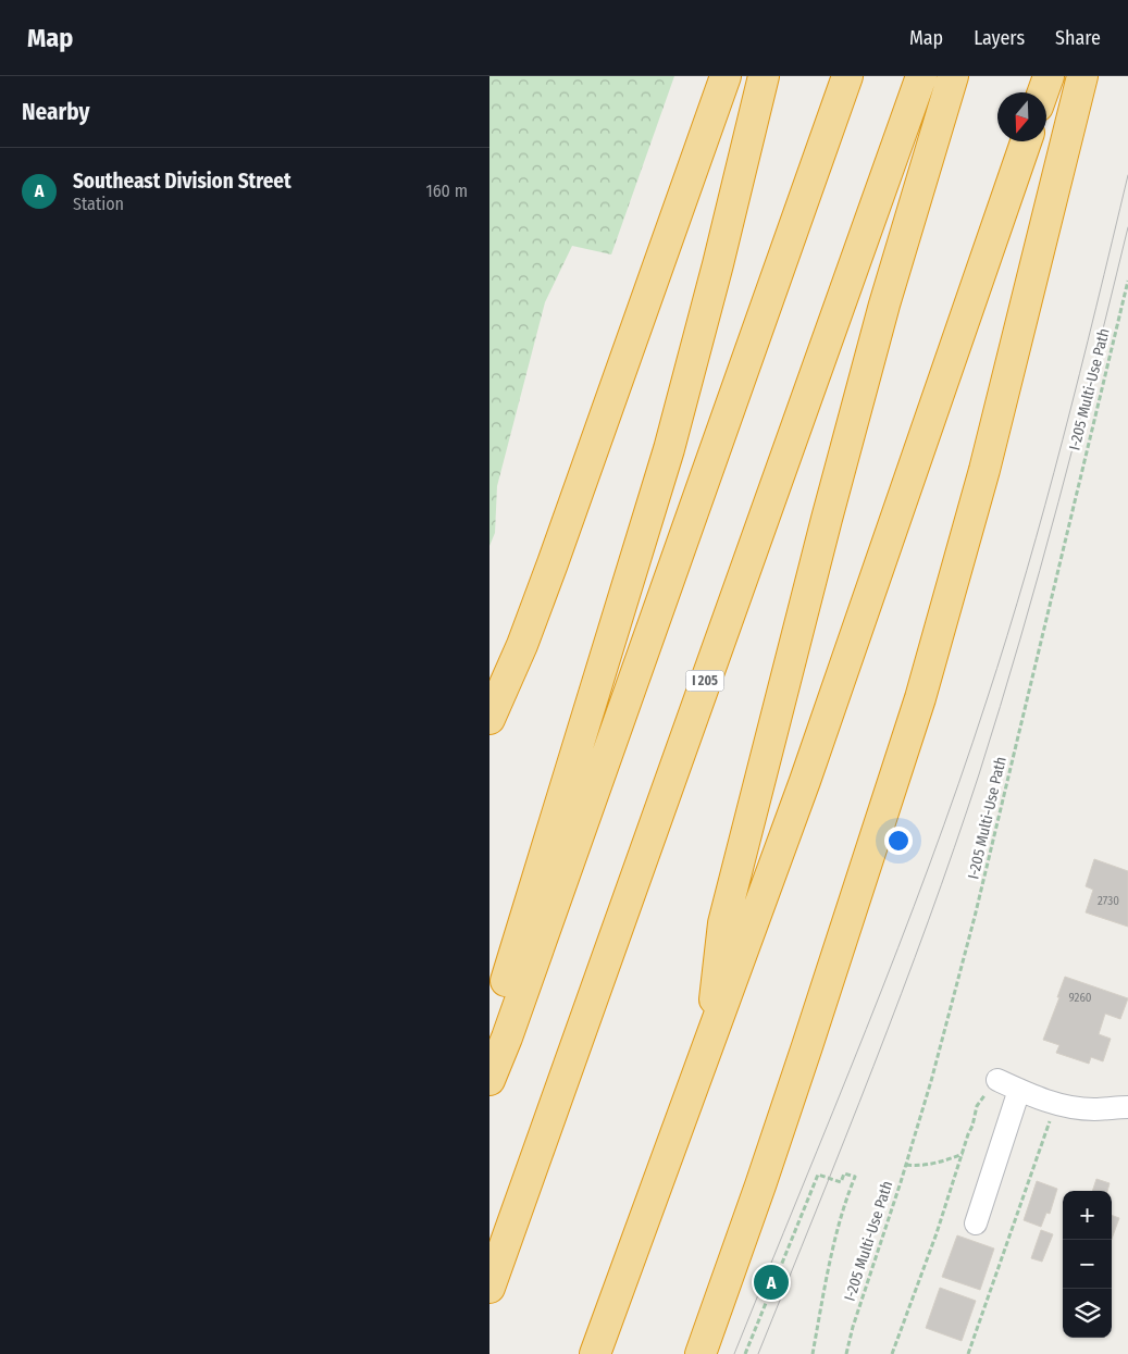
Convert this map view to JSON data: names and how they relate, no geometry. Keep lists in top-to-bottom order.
{
  "streets": {
    "highway": ["I 205"],
    "path": ["I-205 Multi-Use Path"]
  },
  "house_numbers": ["2730", "9260"],
  "north": "bottom",
  "page": {
    "header": "Map",
    "nav": ["Map", "Layers", "Share"],
    "heading": "Nearby",
    "list": [
      {
        "mark": "A",
        "name": "Southeast Division Street",
        "note": "Station",
        "value": "160 m"
      }
    ],
    "map_buttons": ["+", "−"],
    "pins": "A"
  }
}
